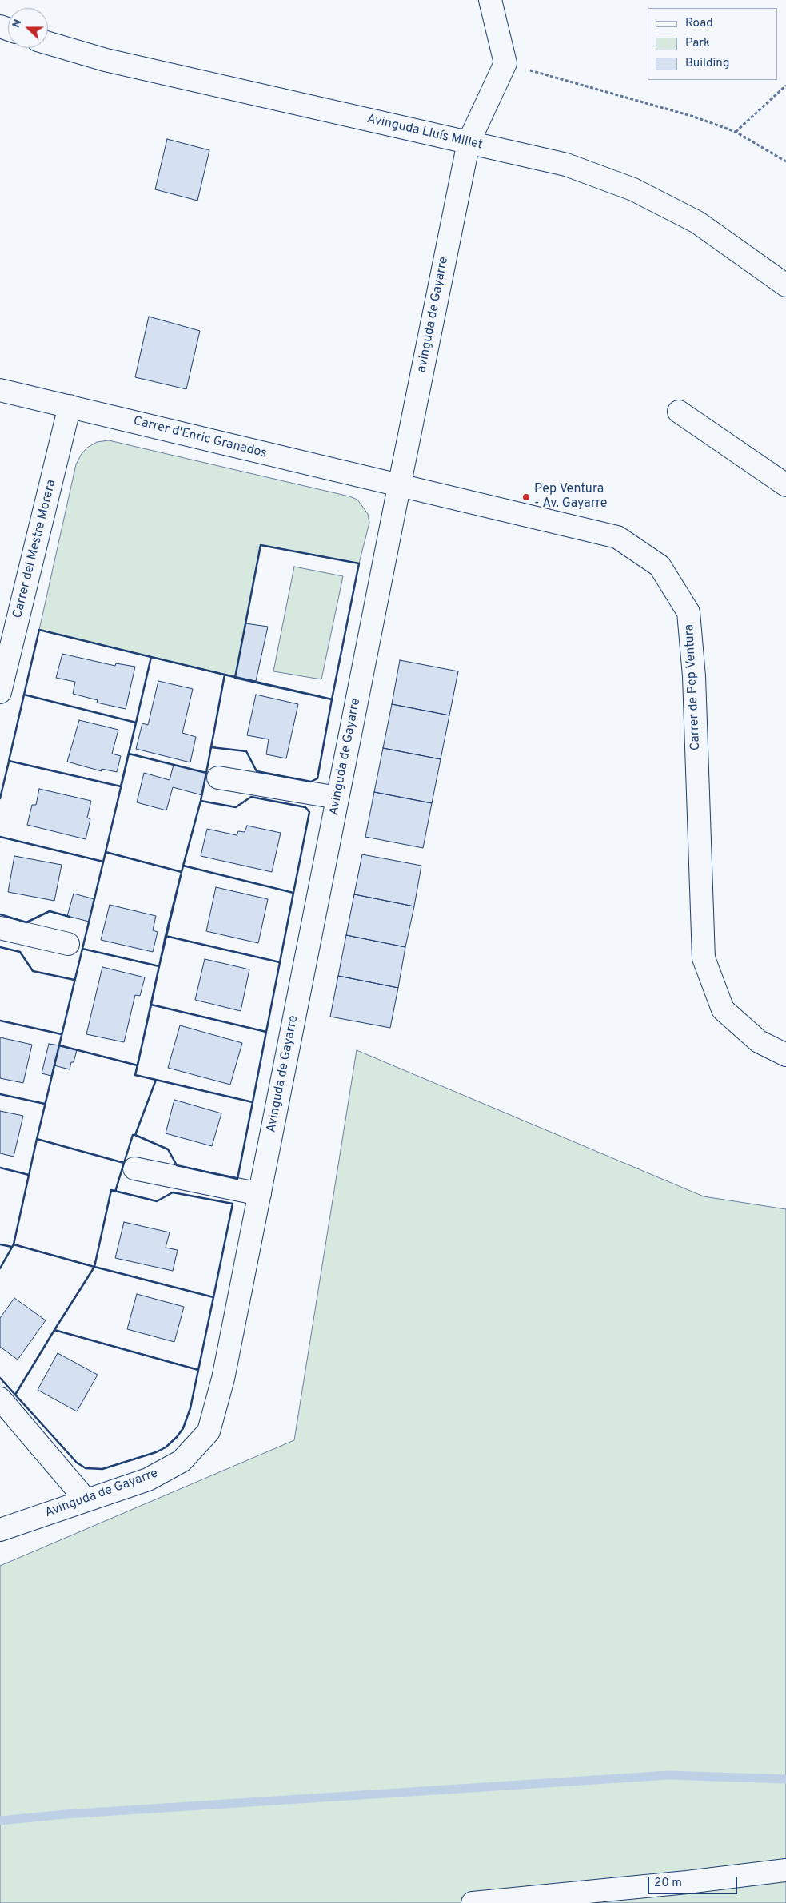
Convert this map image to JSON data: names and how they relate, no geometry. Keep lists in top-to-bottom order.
{
  "streets": {
    "street": [
      "Avinguda Lluís Millet",
      "avinguda de Gayarre",
      "Carrer d'Enric Granados",
      "Carrer del Mestre Morera",
      "Carrer de Pep Ventura",
      "Avinguda de Gayarre"
    ]
  },
  "crossings": [
    ["Avinguda Lluís Millet", "avinguda de Gayarre"],
    ["avinguda de Gayarre", "Carrer d'Enric Granados"],
    ["avinguda de Gayarre", "Carrer de Pep Ventura"],
    ["avinguda de Gayarre", "Avinguda de Gayarre"],
    ["Carrer d'Enric Granados", "Carrer del Mestre Morera"],
    ["Carrer d'Enric Granados", "Carrer de Pep Ventura"],
    ["Carrer d'Enric Granados", "Avinguda de Gayarre"],
    ["Carrer de Pep Ventura", "Avinguda de Gayarre"]
  ],
  "places": ["Pep Ventura - Av. Gayarre"],
  "legend": ["Road", "Park", "Building"],
  "scale_bar": "20 m",
  "north": "left"
}
